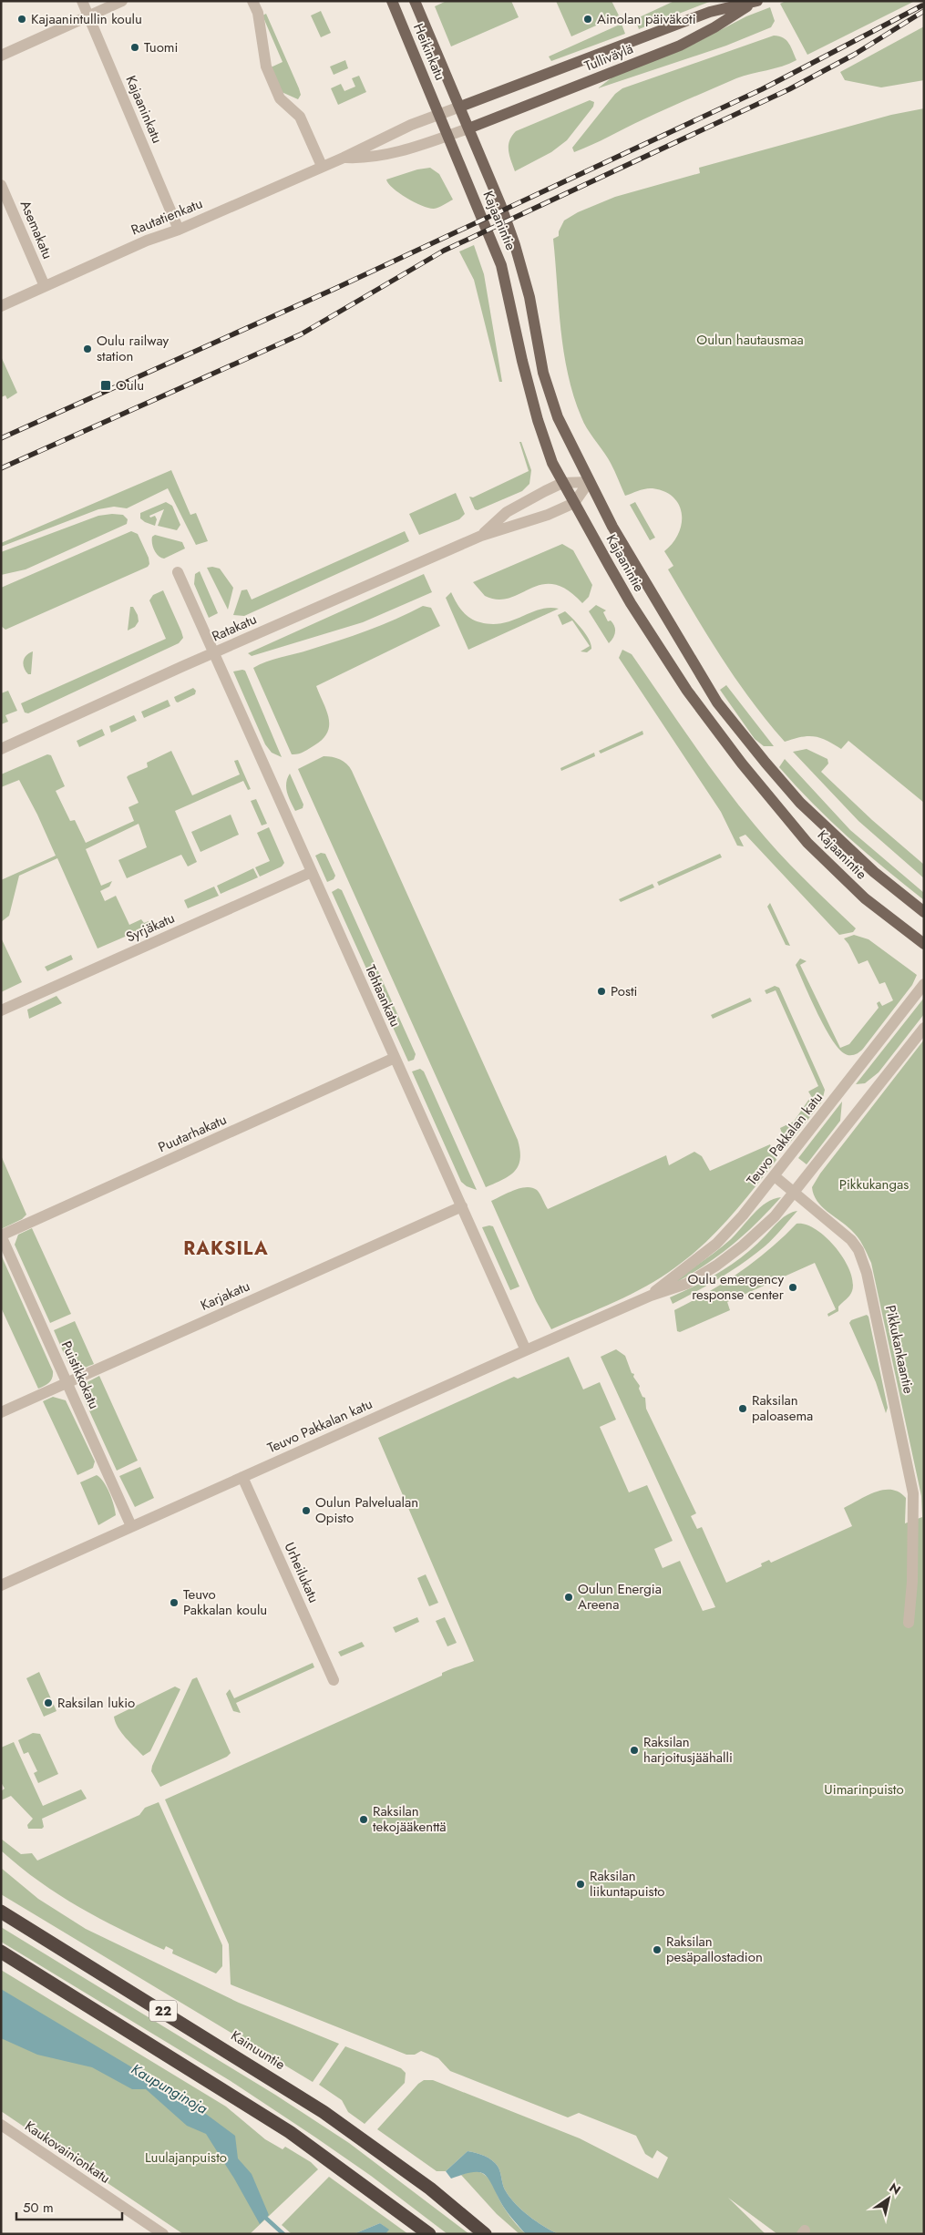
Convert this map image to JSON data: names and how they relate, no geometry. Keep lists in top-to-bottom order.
{
  "streets": {
    "highway": ["22", "Kainuuntie"],
    "main road": ["Heikinkatu", "Tulliväylä", "Kajaanintie"],
    "street": [
      "Kajaaninkatu",
      "Rautatienkatu",
      "Asemakatu",
      "Ratakatu",
      "Syrjäkatu",
      "Tehtaankatu",
      "Puutarhakatu",
      "Teuvo Pakkalan katu",
      "Karjakatu",
      "Pikkukankaantie",
      "Puistikkokatu",
      "Urheilukatu",
      "Kaukovainionkatu"
    ]
  },
  "crossings": [
    ["Heikinkatu", "Tulliväylä"],
    ["Heikinkatu", "Rautatienkatu"],
    ["Heikinkatu", "Kajaanintie"],
    ["Tulliväylä", "Rautatienkatu"],
    ["Tulliväylä", "Kajaanintie"],
    ["Kajaaninkatu", "Rautatienkatu"],
    ["Rautatienkatu", "Kajaanintie"],
    ["Rautatienkatu", "Asemakatu"],
    ["Kajaanintie", "Ratakatu"],
    ["Ratakatu", "Tehtaankatu"],
    ["Syrjäkatu", "Tehtaankatu"],
    ["Tehtaankatu", "Puutarhakatu"],
    ["Tehtaankatu", "Teuvo Pakkalan katu"],
    ["Tehtaankatu", "Karjakatu"],
    ["Puutarhakatu", "Puistikkokatu"],
    ["Teuvo Pakkalan katu", "Pikkukankaantie"],
    ["Teuvo Pakkalan katu", "Puistikkokatu"],
    ["Teuvo Pakkalan katu", "Urheilukatu"],
    ["Karjakatu", "Puistikkokatu"]
  ],
  "districts": ["RAKSILA"],
  "water": ["Kaupunginoja"],
  "parks": [
    "Oulun hautausmaa",
    "Pikkukangas",
    "Uimarinpuisto",
    "Luulajanpuisto"
  ],
  "places": {
    "other": [
      "Kajaanintullin koulu",
      "Ainolan päiväkoti",
      "Tuomi",
      "Oulu railway station",
      "Posti",
      "Oulu emergency response center",
      "Raksilan paloasema",
      "Oulun Palvelualan Opisto",
      "Oulun Energia Areena",
      "Teuvo Pakkalan koulu",
      "Raksilan lukio",
      "Raksilan harjoitusjäähalli",
      "Raksilan tekojääkenttä",
      "Raksilan liikuntapuisto",
      "Raksilan pesäpallostadion"
    ],
    "transit": ["Oulu"]
  },
  "scale_bar": "50 m",
  "north": "top right"
}
